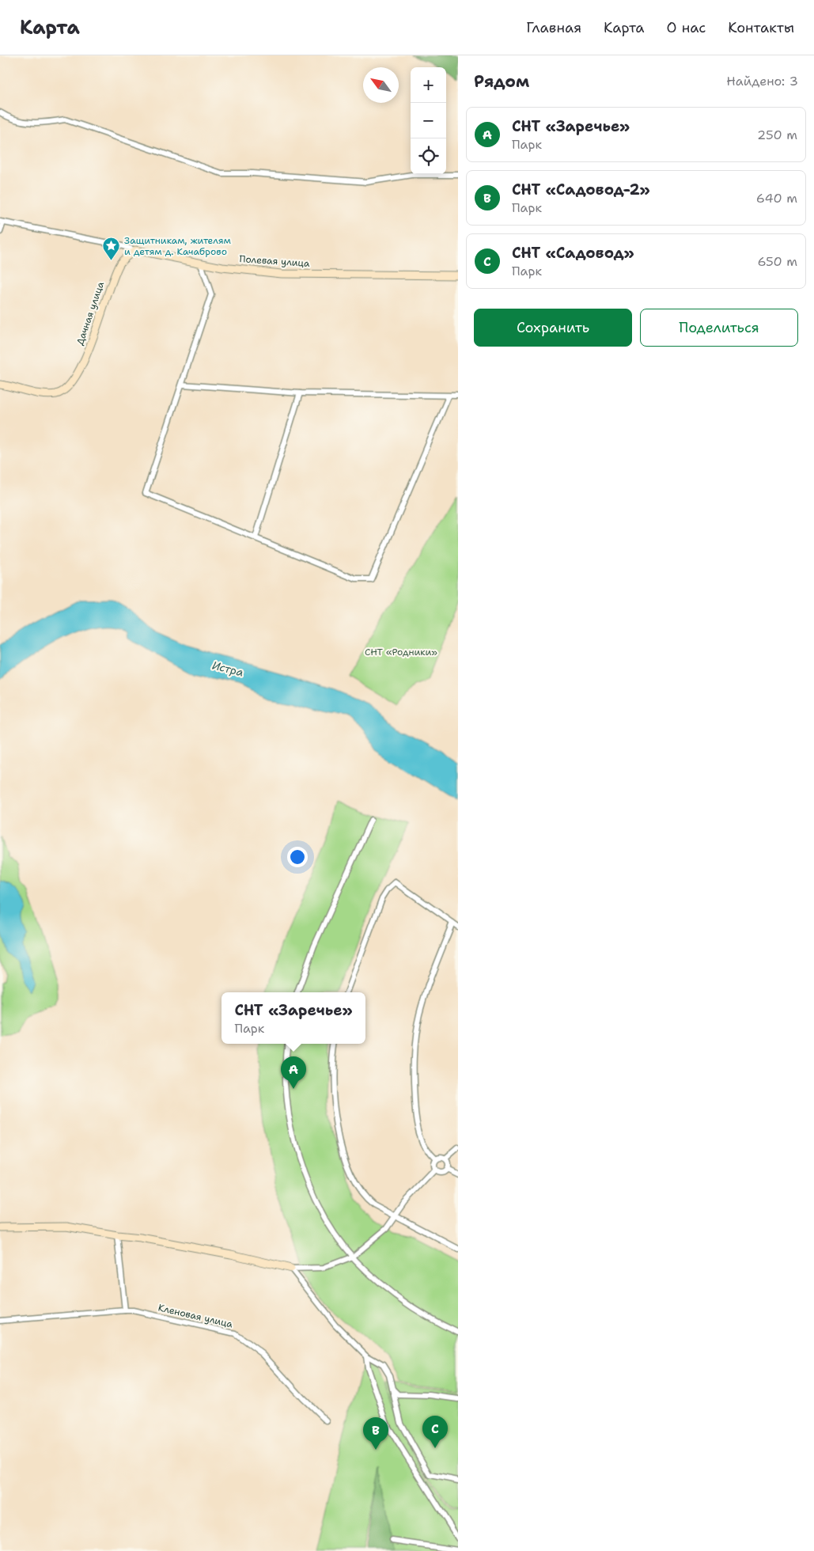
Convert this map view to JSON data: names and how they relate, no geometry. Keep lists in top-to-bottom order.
{
  "streets": {
    "street": ["Полевая улица", "Дачная улица", "Кленовая улица"]
  },
  "crossings": [
    ["Полевая улица", "Дачная улица"]
  ],
  "water": ["Истра"],
  "parks": ["СНТ «Родники»"],
  "places": {
    "place": ["Защитникам, жителям и детям д. Качаброво"]
  },
  "north": "top left",
  "page": {
    "header": "Карта",
    "nav": [
      "Главная",
      "Карта",
      "О нас",
      "Контакты"
    ],
    "heading": ["Рядом", "Найдено: 3"],
    "map_buttons": ["+", "−"],
    "list": [
      {
        "mark": "A",
        "name": "СНТ «Заречье»",
        "note": "Парк",
        "value": "250 m"
      },
      {
        "mark": "B",
        "name": "СНТ «Садовод-2»",
        "note": "Парк",
        "value": "640 m"
      },
      {
        "mark": "C",
        "name": "СНТ «Садовод»",
        "note": "Парк",
        "value": "650 m"
      }
    ],
    "buttons": ["Сохранить", "Поделиться"],
    "popup": ["СНТ «Заречье»", "Парк"],
    "pins": ["A", "C", "B"]
  }
}
